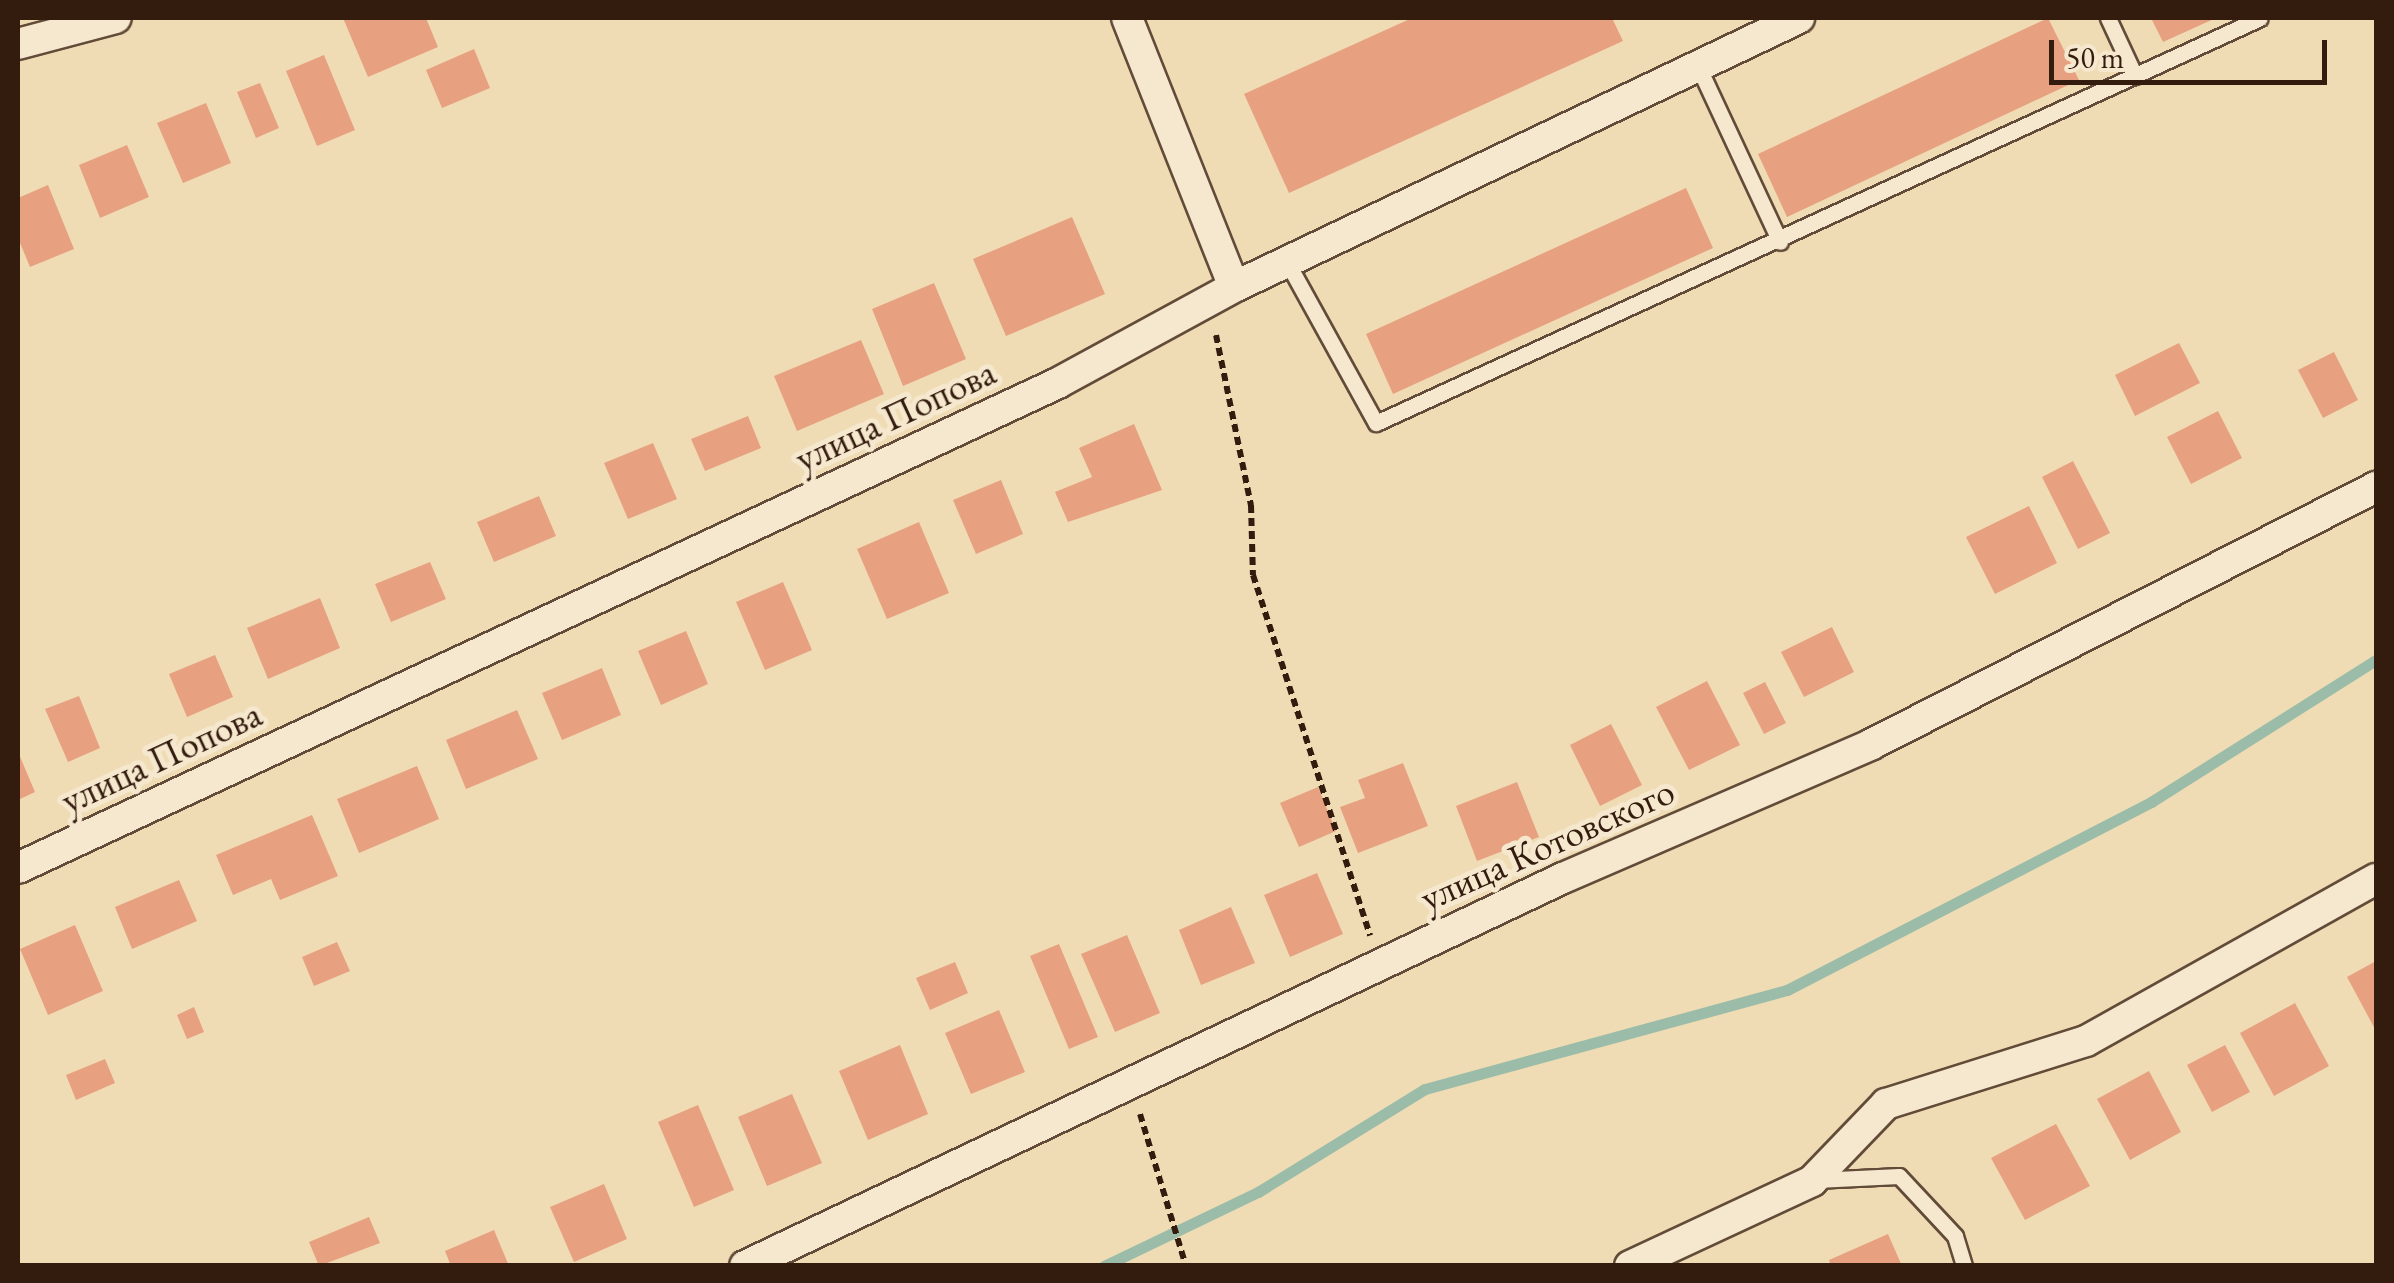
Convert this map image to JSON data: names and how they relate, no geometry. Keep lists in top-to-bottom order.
{
  "streets": {
    "street": ["улица Попова", "улица Котовского"]
  },
  "scale_bar": "50 m"
}
